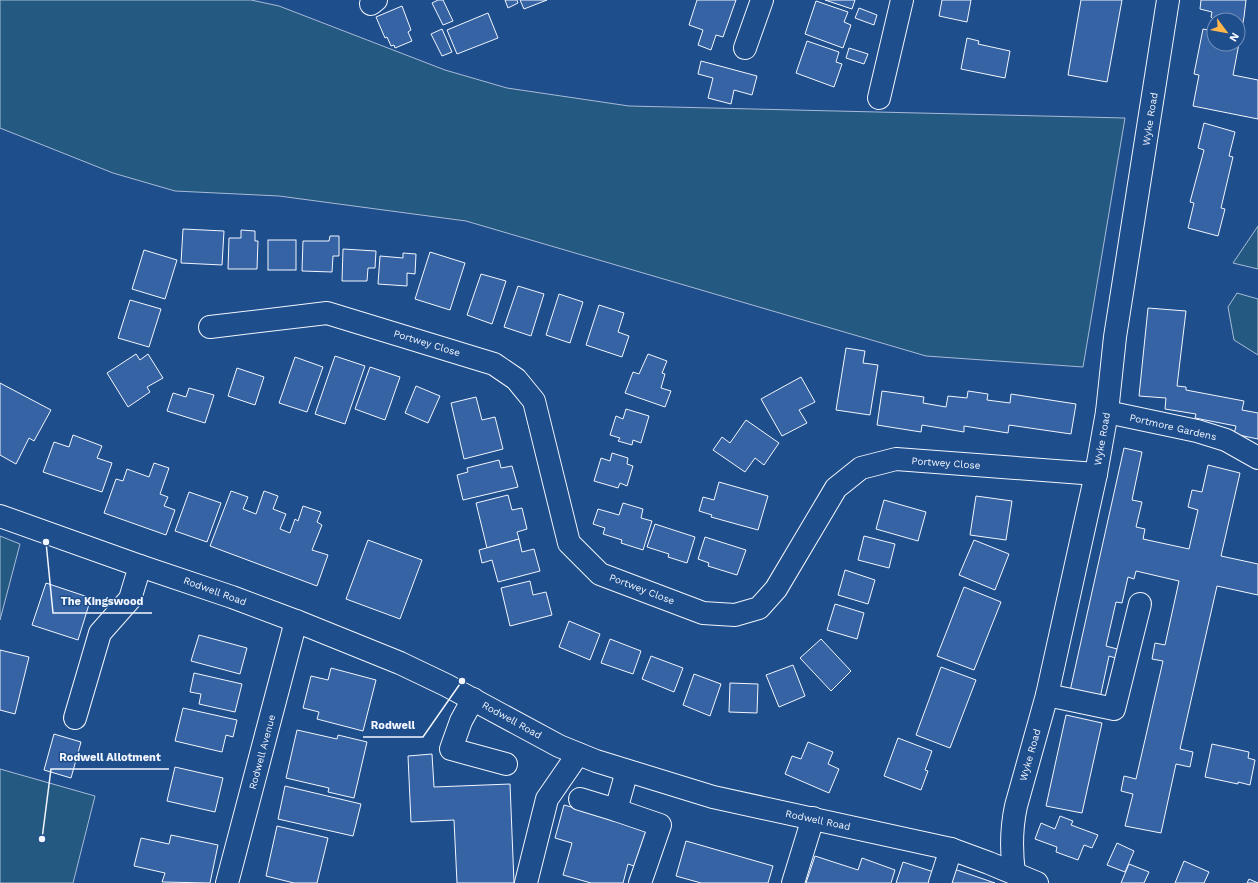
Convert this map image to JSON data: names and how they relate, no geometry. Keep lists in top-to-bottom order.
{
  "streets": {
    "main road": [
      "Wyke Road",
      "Portwey Close",
      "Portmore Gardens",
      "Rodwell Road",
      "Rodwell Avenue"
    ]
  },
  "crossings": [
    ["Wyke Road", "Portwey Close"],
    ["Wyke Road", "Portmore Gardens"],
    ["Wyke Road", "Rodwell Road"],
    ["Rodwell Road", "Rodwell Avenue"]
  ],
  "places": ["The Kingswood", "Rodwell", "Rodwell Allotment"],
  "north": "bottom right"
}
